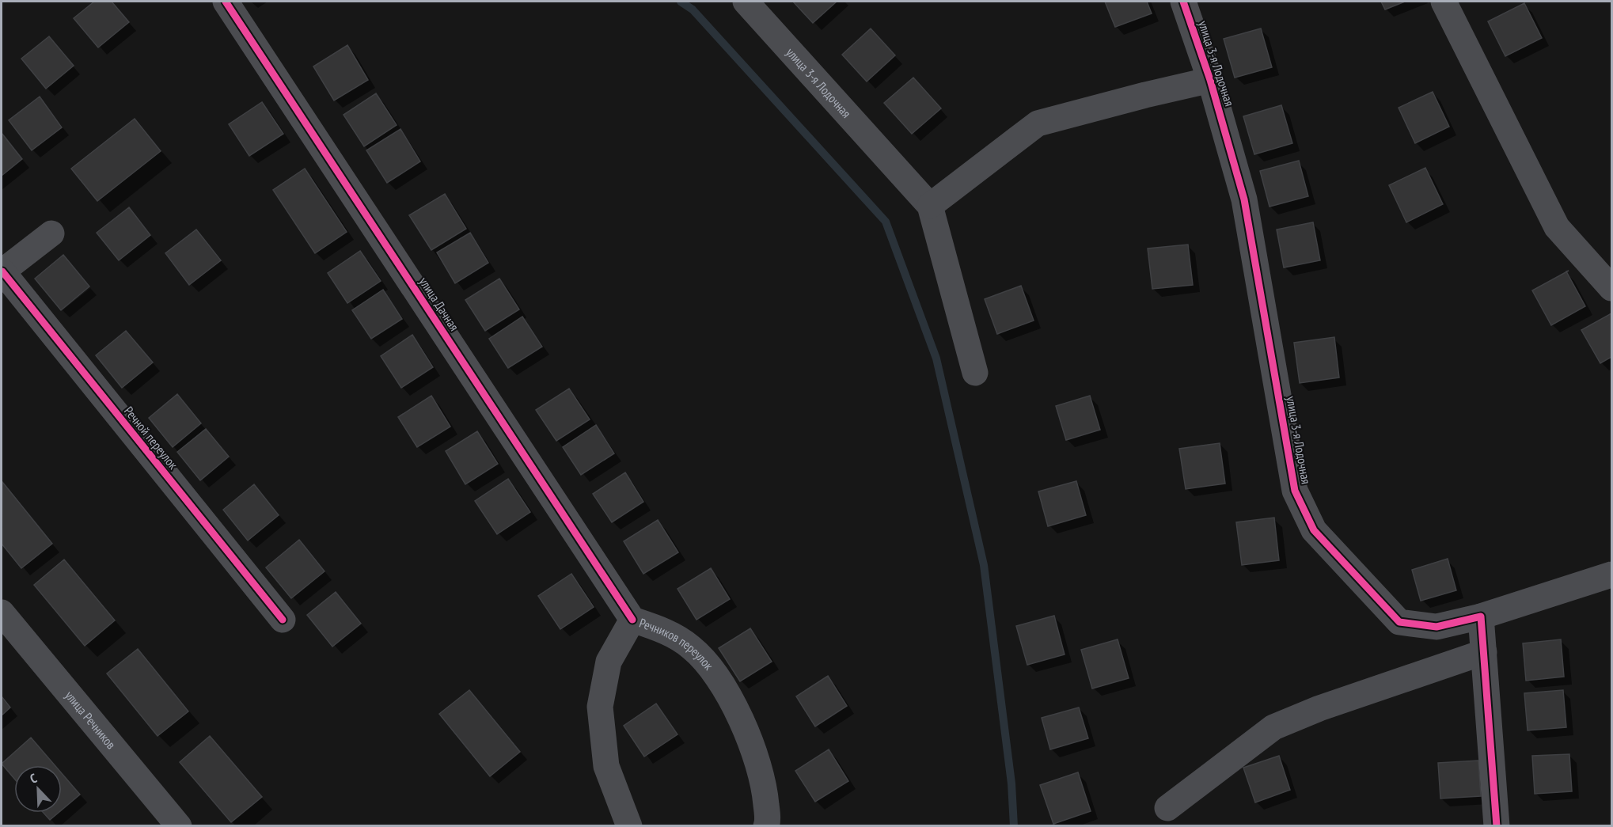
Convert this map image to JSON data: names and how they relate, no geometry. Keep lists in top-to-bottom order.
{
  "streets": {
    "street": [
      "улица 3-я Лодочная",
      "улица Дачная",
      "Речной переулок",
      "Речников переулок",
      "улица Речников"
    ]
  },
  "crossings": [
    ["улица Дачная", "Речников переулок"]
  ],
  "north": "top left"
}
